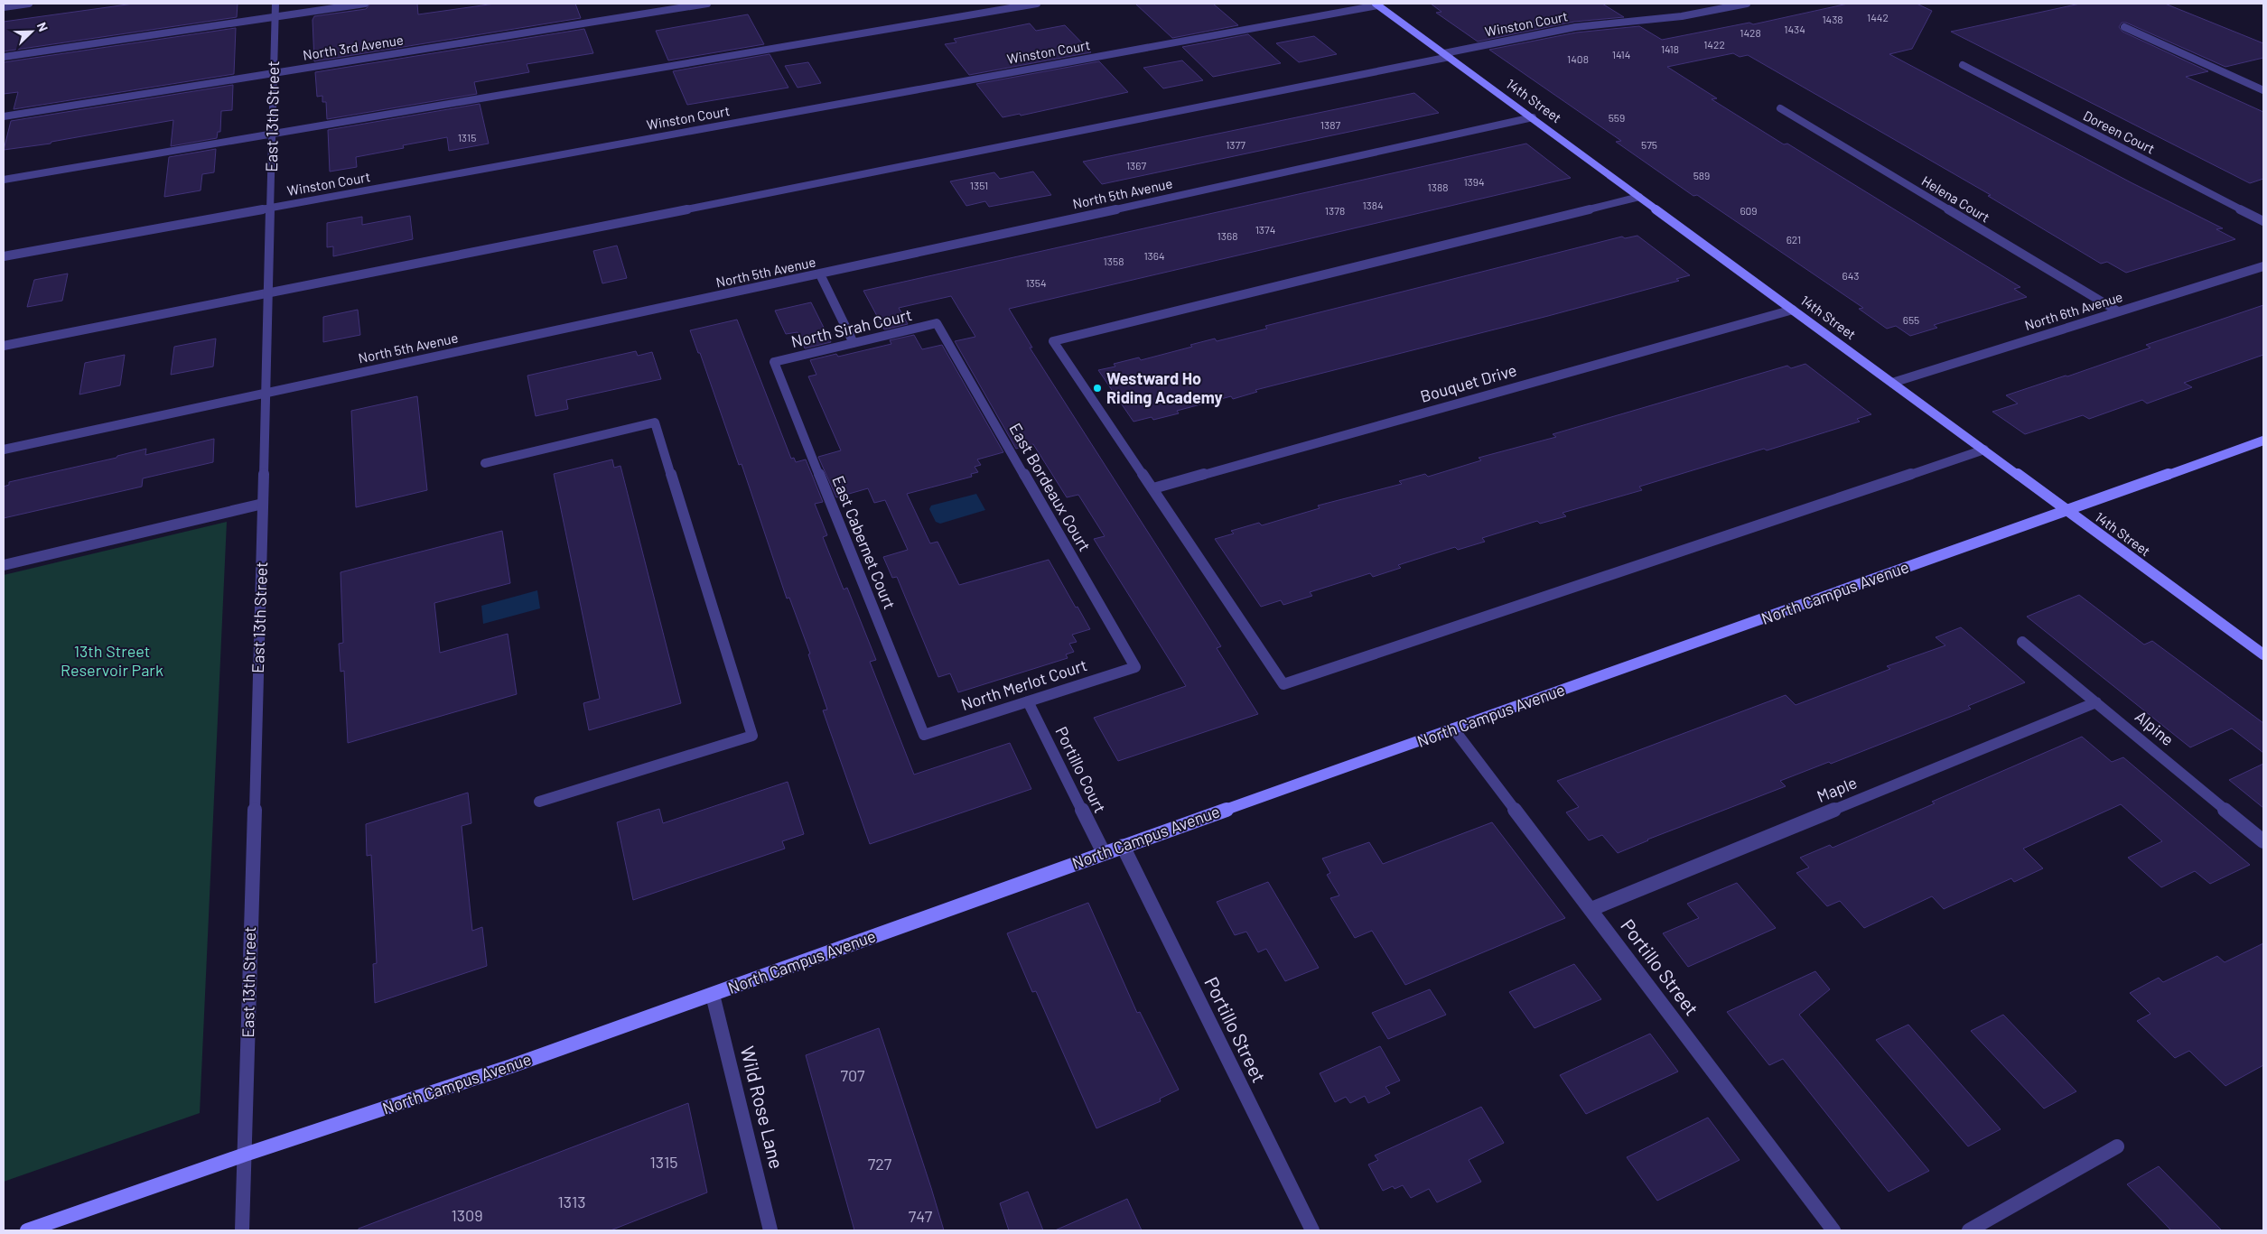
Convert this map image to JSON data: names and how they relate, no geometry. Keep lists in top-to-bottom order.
{
  "streets": {
    "main road": ["14th Street", "North Campus Avenue"],
    "street": [
      "Winston Court",
      "North 3rd Avenue",
      "East 13th Street",
      "Doreen Court",
      "North 5th Avenue",
      "Helena Court",
      "North 6th Avenue",
      "North Sirah Court",
      "Bouquet Drive",
      "East Bordeaux Court",
      "East Cabernet Court",
      "North Merlot Court",
      "Alpine",
      "Portillo Court",
      "Maple",
      "Portillo Street",
      "Wild Rose Lane"
    ]
  },
  "crossings": [
    ["Winston Court", "14th Street"],
    ["Winston Court", "East 13th Street"],
    ["North 3rd Avenue", "East 13th Street"],
    ["14th Street", "North 5th Avenue"],
    ["14th Street", "North 6th Avenue"],
    ["14th Street", "Bouquet Drive"],
    ["14th Street", "North Campus Avenue"],
    ["East 13th Street", "North 5th Avenue"],
    ["East 13th Street", "North Campus Avenue"],
    ["Helena Court", "North 6th Avenue"],
    ["North Sirah Court", "East Bordeaux Court"],
    ["North Sirah Court", "East Cabernet Court"],
    ["East Bordeaux Court", "North Merlot Court"],
    ["East Cabernet Court", "North Merlot Court"],
    ["North Campus Avenue", "Portillo Court"],
    ["North Campus Avenue", "Portillo Street"],
    ["North Campus Avenue", "Wild Rose Lane"],
    ["North Merlot Court", "Portillo Court"],
    ["Alpine", "Maple"],
    ["Maple", "Portillo Street"]
  ],
  "parks": ["13th Street Reservoir Park"],
  "places": ["Westward Ho Riding Academy"],
  "house_numbers": [
    "1442",
    "1438",
    "1434",
    "1428",
    "1422",
    "1418",
    "1414",
    "1408",
    "559",
    "1387",
    "1315",
    "1377",
    "575",
    "1367",
    "589",
    "1394",
    "1351",
    "1388",
    "1384",
    "1378",
    "609",
    "1374",
    "1368",
    "621",
    "1364",
    "1358",
    "643",
    "1354",
    "655",
    "707",
    "1315",
    "727",
    "1313",
    "1309",
    "747"
  ],
  "north": "top right"
}
